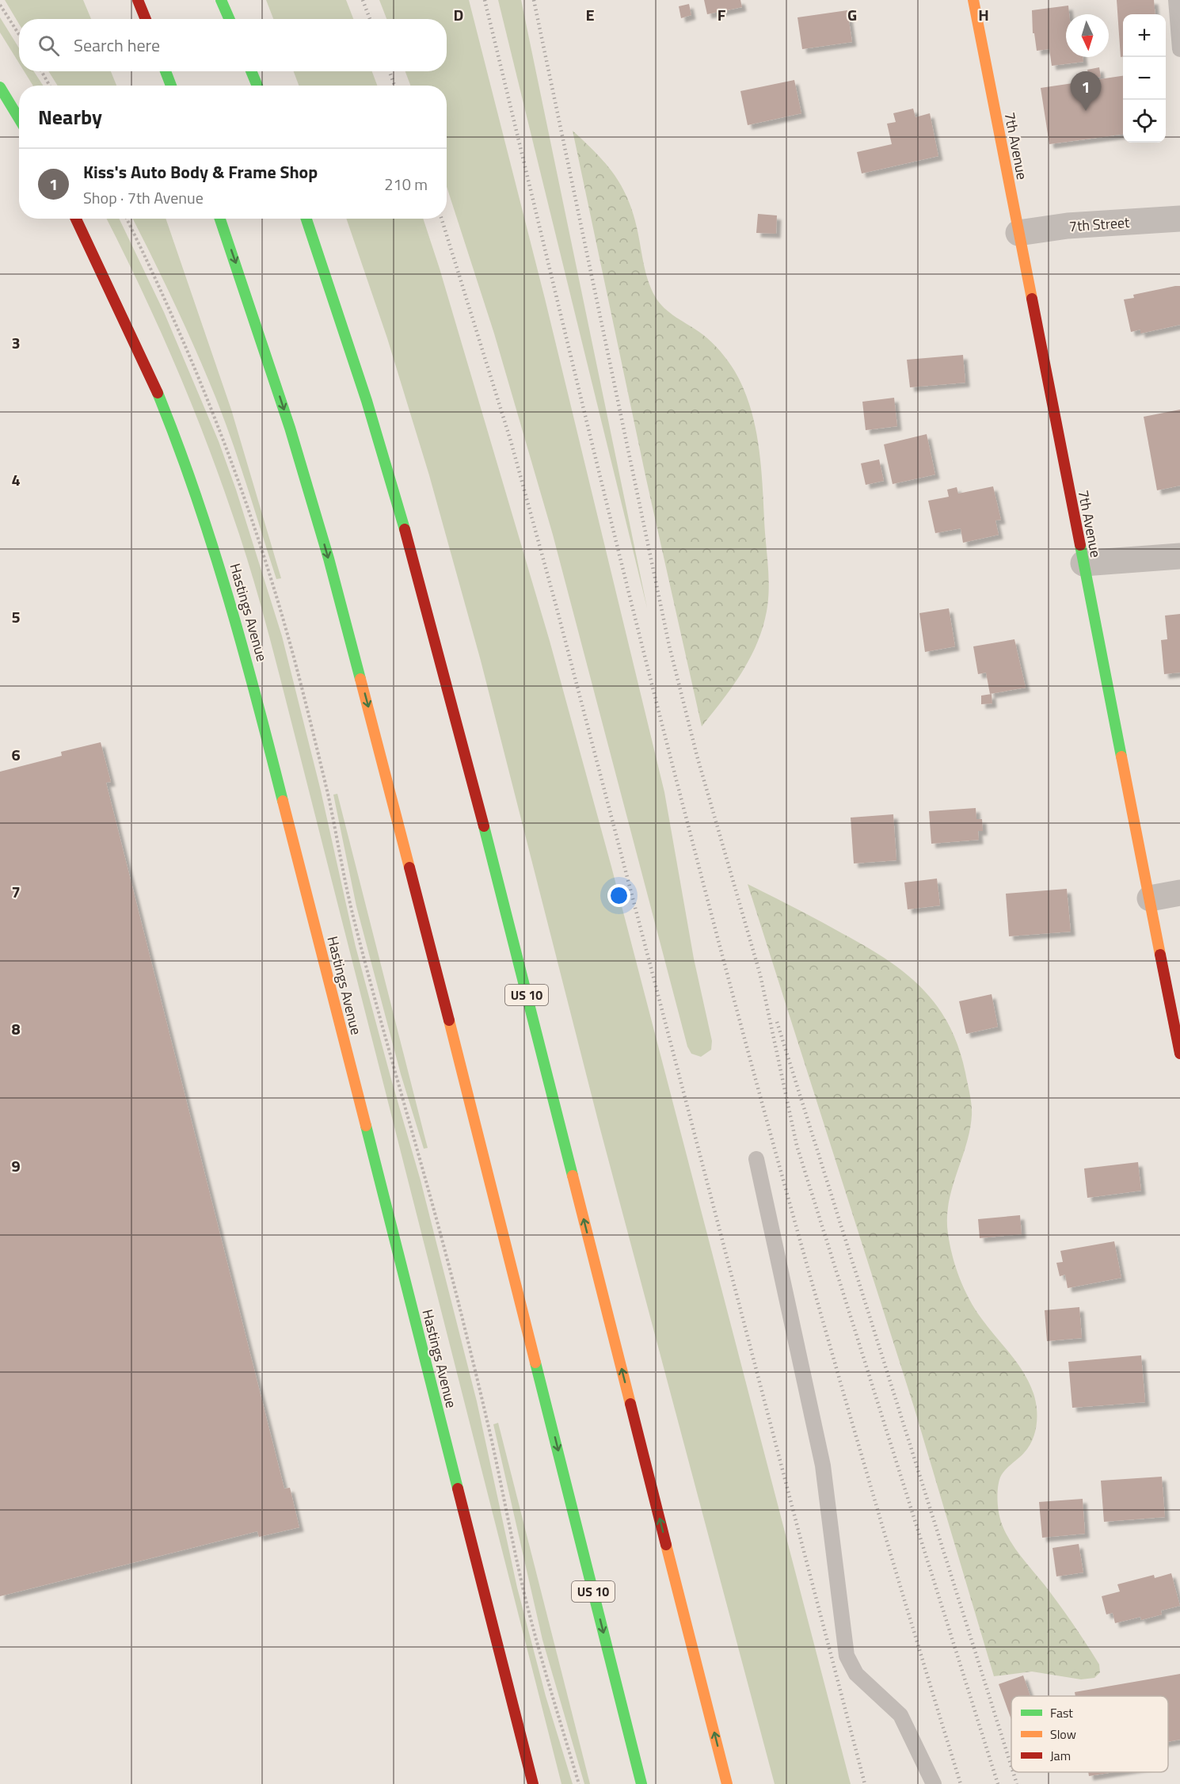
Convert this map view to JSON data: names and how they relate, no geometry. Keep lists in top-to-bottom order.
{
  "streets": {
    "main road": ["7th Avenue", "Hastings Avenue", "US 10"],
    "street": ["7th Street"]
  },
  "crossings": [
    ["7th Avenue", "7th Street"]
  ],
  "legend": ["Fast", "Slow", "Jam"],
  "north": "bottom",
  "page": {
    "map_buttons": ["+", "−"],
    "search": "Search here",
    "pins": "1",
    "heading": "Nearby",
    "list": [
      {
        "mark": "1",
        "name": "Kiss's Auto Body & Frame Shop",
        "note": "Shop · 7th Avenue",
        "value": "210 m"
      }
    ]
  },
  "grid": {
    "columns": [
      "D",
      "E",
      "F",
      "G",
      "H"
    ],
    "rows": [
      "3",
      "4",
      "5",
      "6",
      "7",
      "8",
      "9"
    ]
  }
}
